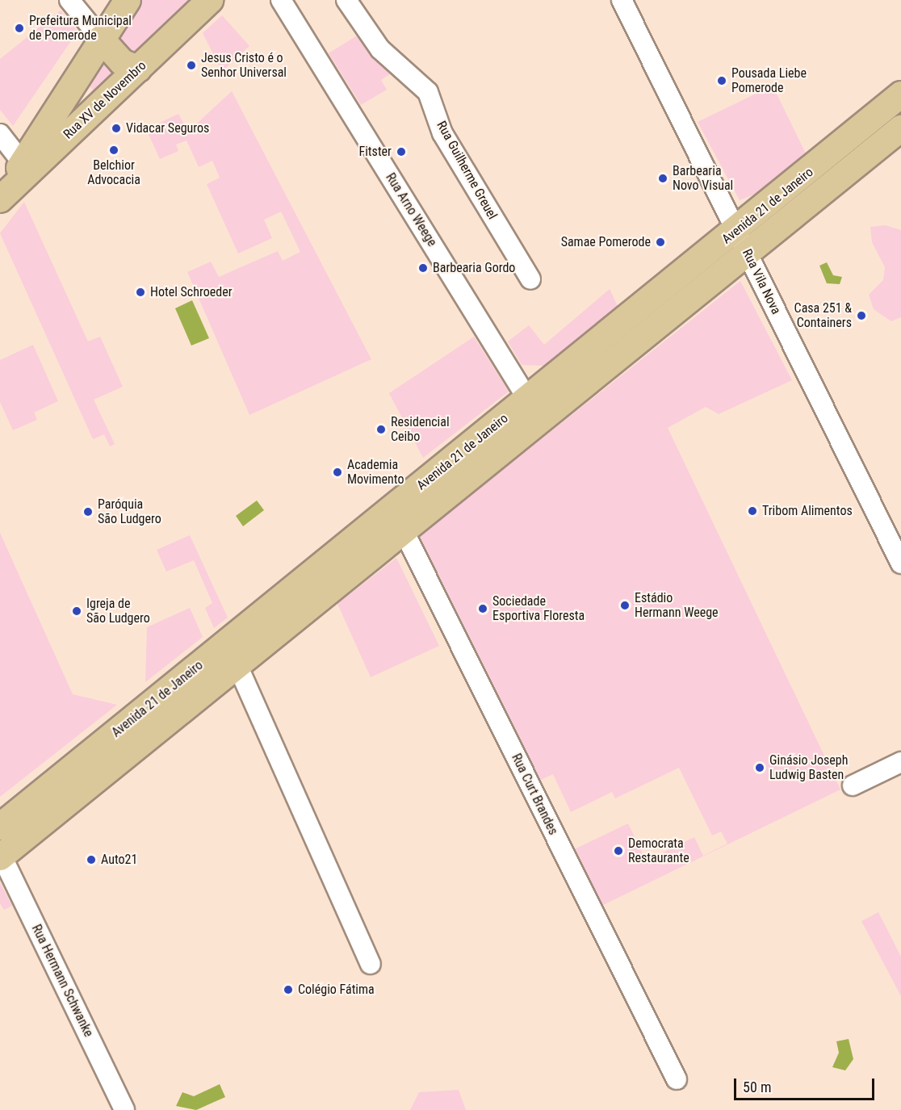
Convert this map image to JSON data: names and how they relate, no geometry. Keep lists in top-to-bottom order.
{
  "streets": {
    "main road": ["Rua XV de Novembro", "Avenida 21 de Janeiro"],
    "street": [
      "Rua Guilherme Greuel",
      "Rua Arno Weege",
      "Rua Vila Nova",
      "Rua Curt Brandes",
      "Rua Hermann Schwanke"
    ]
  },
  "crossings": [
    ["Avenida 21 de Janeiro", "Rua Arno Weege"],
    ["Avenida 21 de Janeiro", "Rua Vila Nova"],
    ["Avenida 21 de Janeiro", "Rua Curt Brandes"],
    ["Avenida 21 de Janeiro", "Rua Hermann Schwanke"]
  ],
  "places": [
    "Prefeitura Municipal de Pomerode",
    "Jesus Cristo é o Senhor Universal",
    "Pousada Liebe Pomerode",
    "Vidacar Seguros",
    "Belchior Advocacia",
    "Fitster",
    "Barbearia Novo Visual",
    "Samae Pomerode",
    "Barbearia Gordo",
    "Hotel Schroeder",
    "Casa 251 & Containers",
    "Residencial Ceibo",
    "Academia Movimento",
    "Tribom Alimentos",
    "Paróquia São Ludgero",
    "Estádio Hermann Weege",
    "Sociedade Esportiva Floresta",
    "Igreja de São Ludgero",
    "Ginásio Joseph Ludwig Basten",
    "Democrata Restaurante",
    "Auto21",
    "Colégio Fátima"
  ],
  "scale_bar": "50 m"
}
